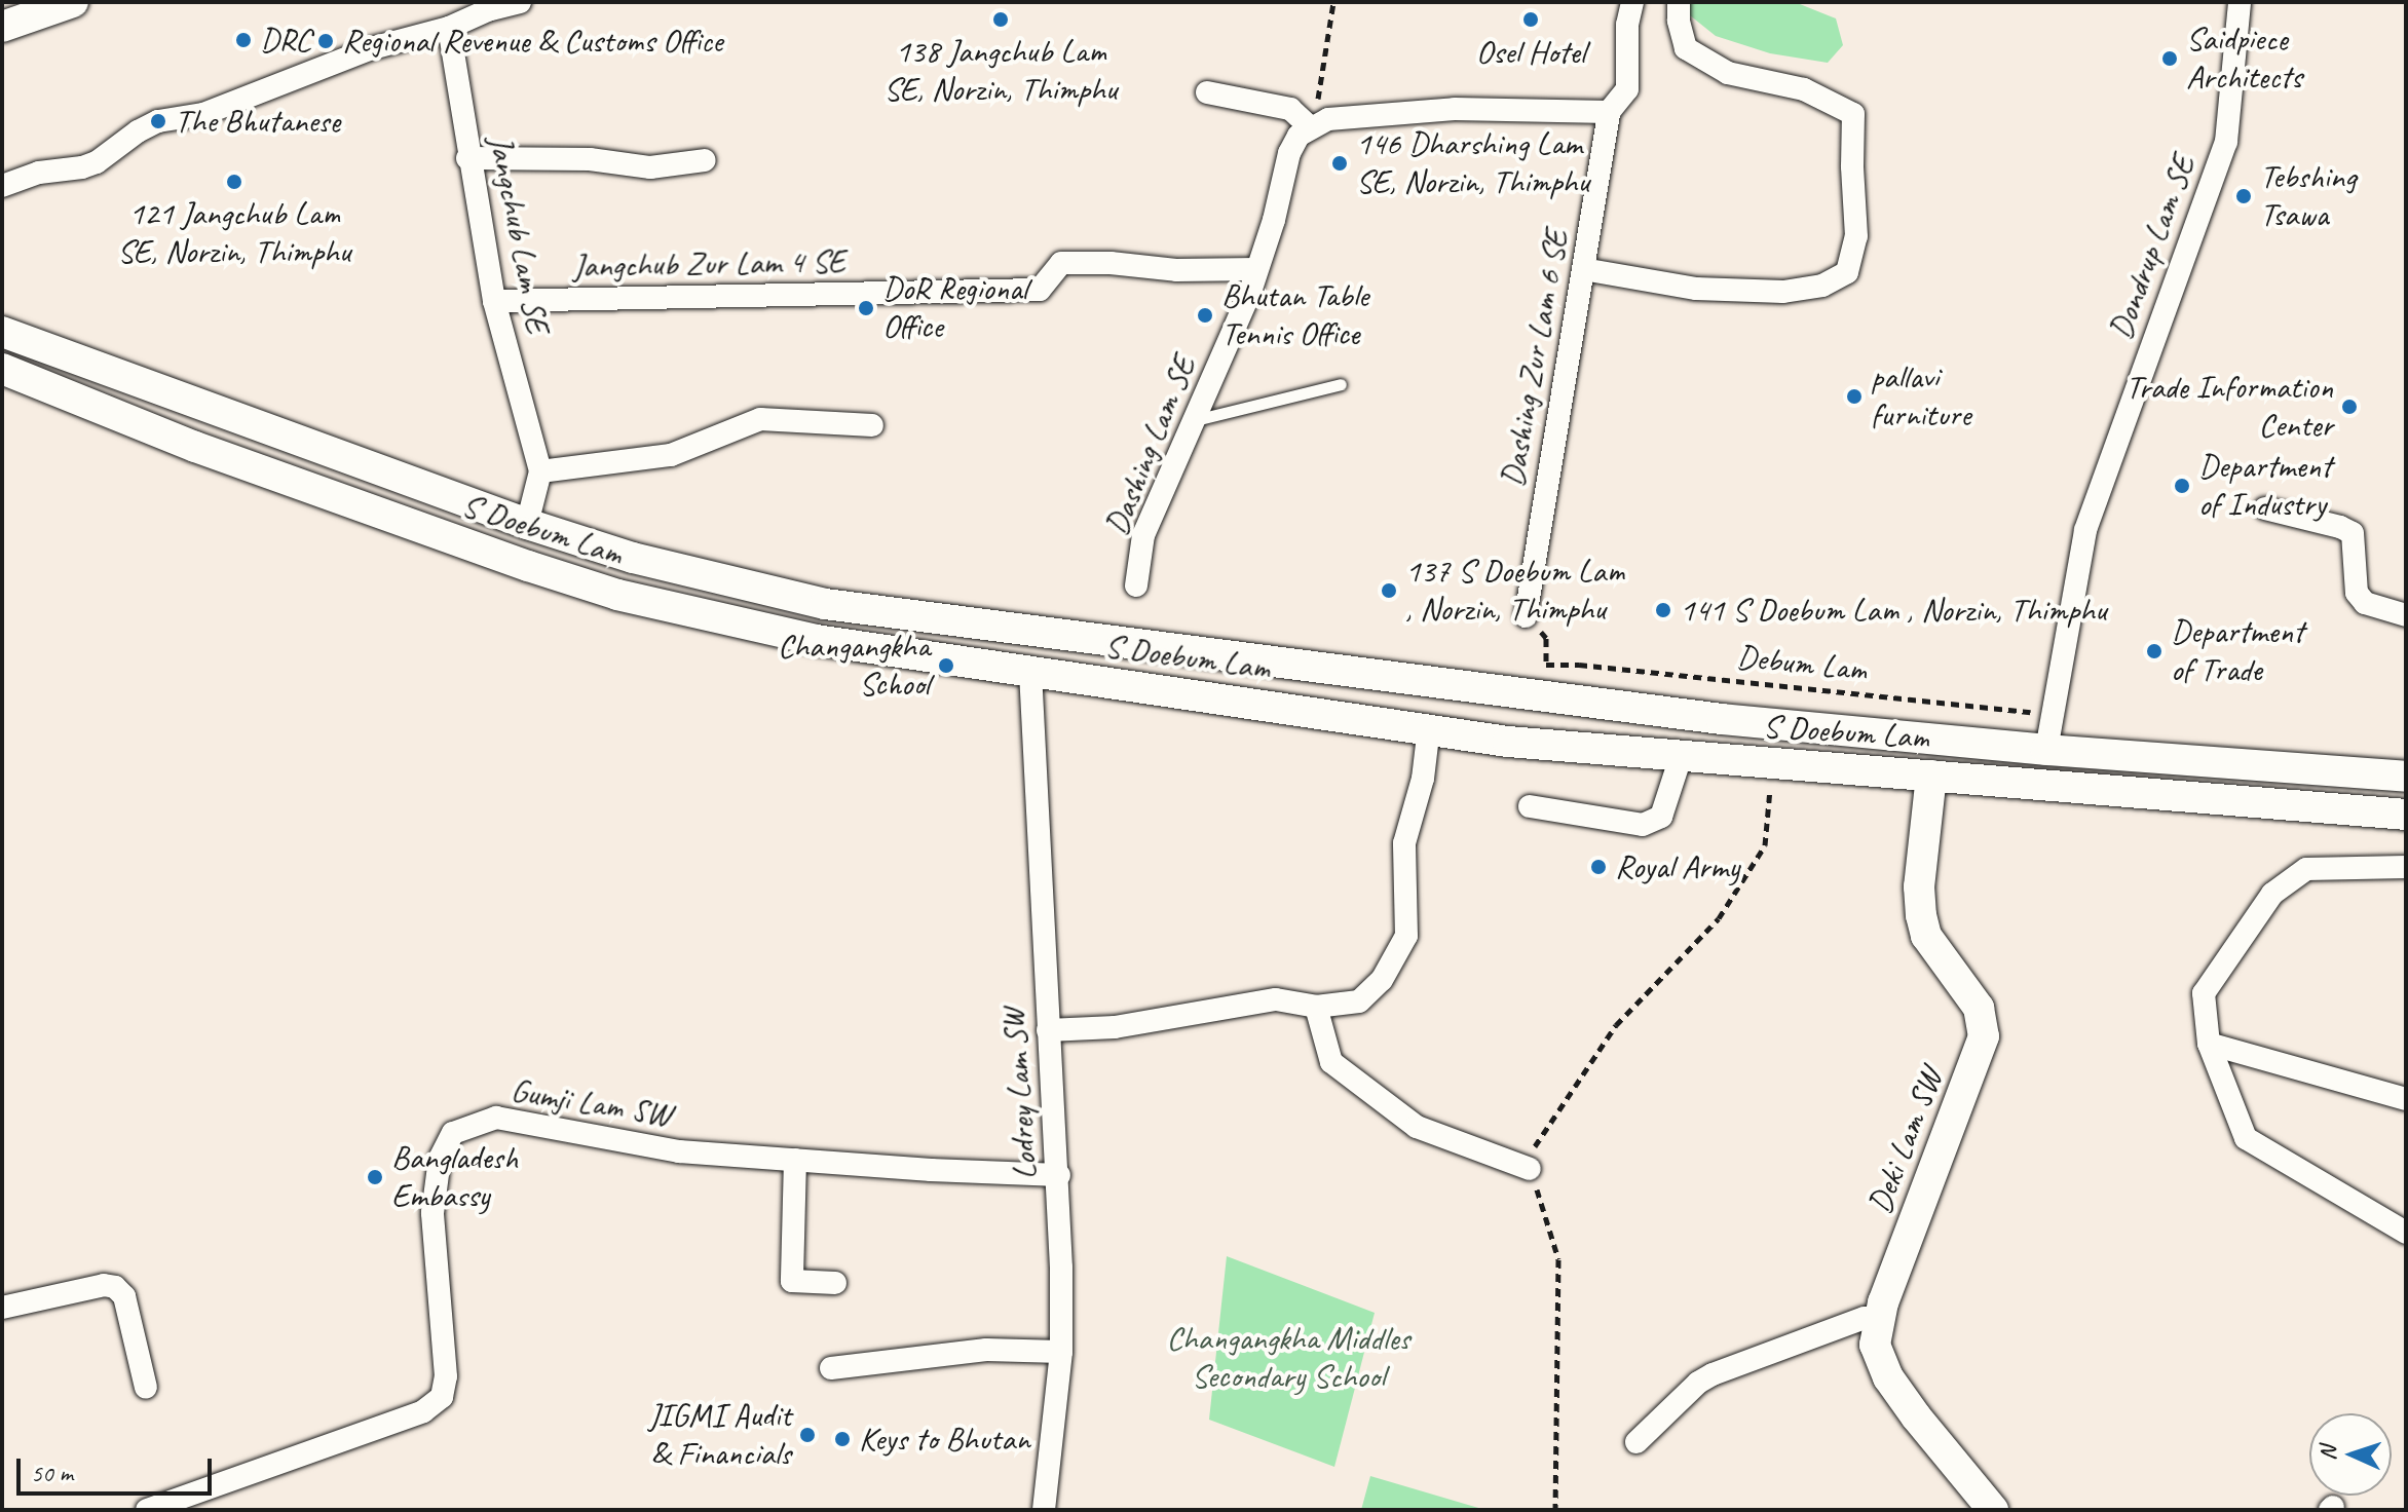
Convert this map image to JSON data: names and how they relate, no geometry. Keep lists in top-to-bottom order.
{
  "streets": {
    "main road": ["S Doebum Lam", "Deki Lam SW"],
    "street": [
      "Jangchub Lam SE",
      "Dondrup Lam SE",
      "Jangchub Zur Lam 4 SE",
      "Dashing Zur Lam 6 SE",
      "Dashing Lam SE",
      "Lodrey Lam SW",
      "Gumji Lam SW"
    ],
    "path": ["Debum Lam"]
  },
  "crossings": [
    ["Jangchub Lam SE", "Jangchub Zur Lam 4 SE"],
    ["Jangchub Lam SE", "S Doebum Lam"],
    ["Dondrup Lam SE", "S Doebum Lam"],
    ["Dondrup Lam SE", "Debum Lam"],
    ["Jangchub Zur Lam 4 SE", "Dashing Lam SE"],
    ["S Doebum Lam", "Lodrey Lam SW"],
    ["S Doebum Lam", "Deki Lam SW"],
    ["Lodrey Lam SW", "Gumji Lam SW"]
  ],
  "parks": ["Changangkha Middles Secondary School"],
  "places": [
    "138 Jangchub Lam SE, Norzin, Thimphu",
    "Osel Hotel",
    "DRC",
    "Regional Revenue & Customs Office",
    "Saidpiece Architects",
    "The Bhutanese",
    "146 Dharshing Lam SE, Norzin, Thimphu",
    "121 Jangchub Lam SE, Norzin, Thimphu",
    "Tebshing Tsawa",
    "DoR Regional Office",
    "Bhutan Table Tennis Office",
    "pallavi furniture",
    "Trade Information Center",
    "Department of Industry",
    "137 S Doebum Lam , Norzin, Thimphu",
    "141 S Doebum Lam , Norzin, Thimphu",
    "Department of Trade",
    "Changangkha School",
    "Royal Army",
    "Bangladesh Embassy",
    "JIGMI Audit & Financials",
    "Keys to Bhutan"
  ],
  "scale_bar": "50 m",
  "north": "left"
}
